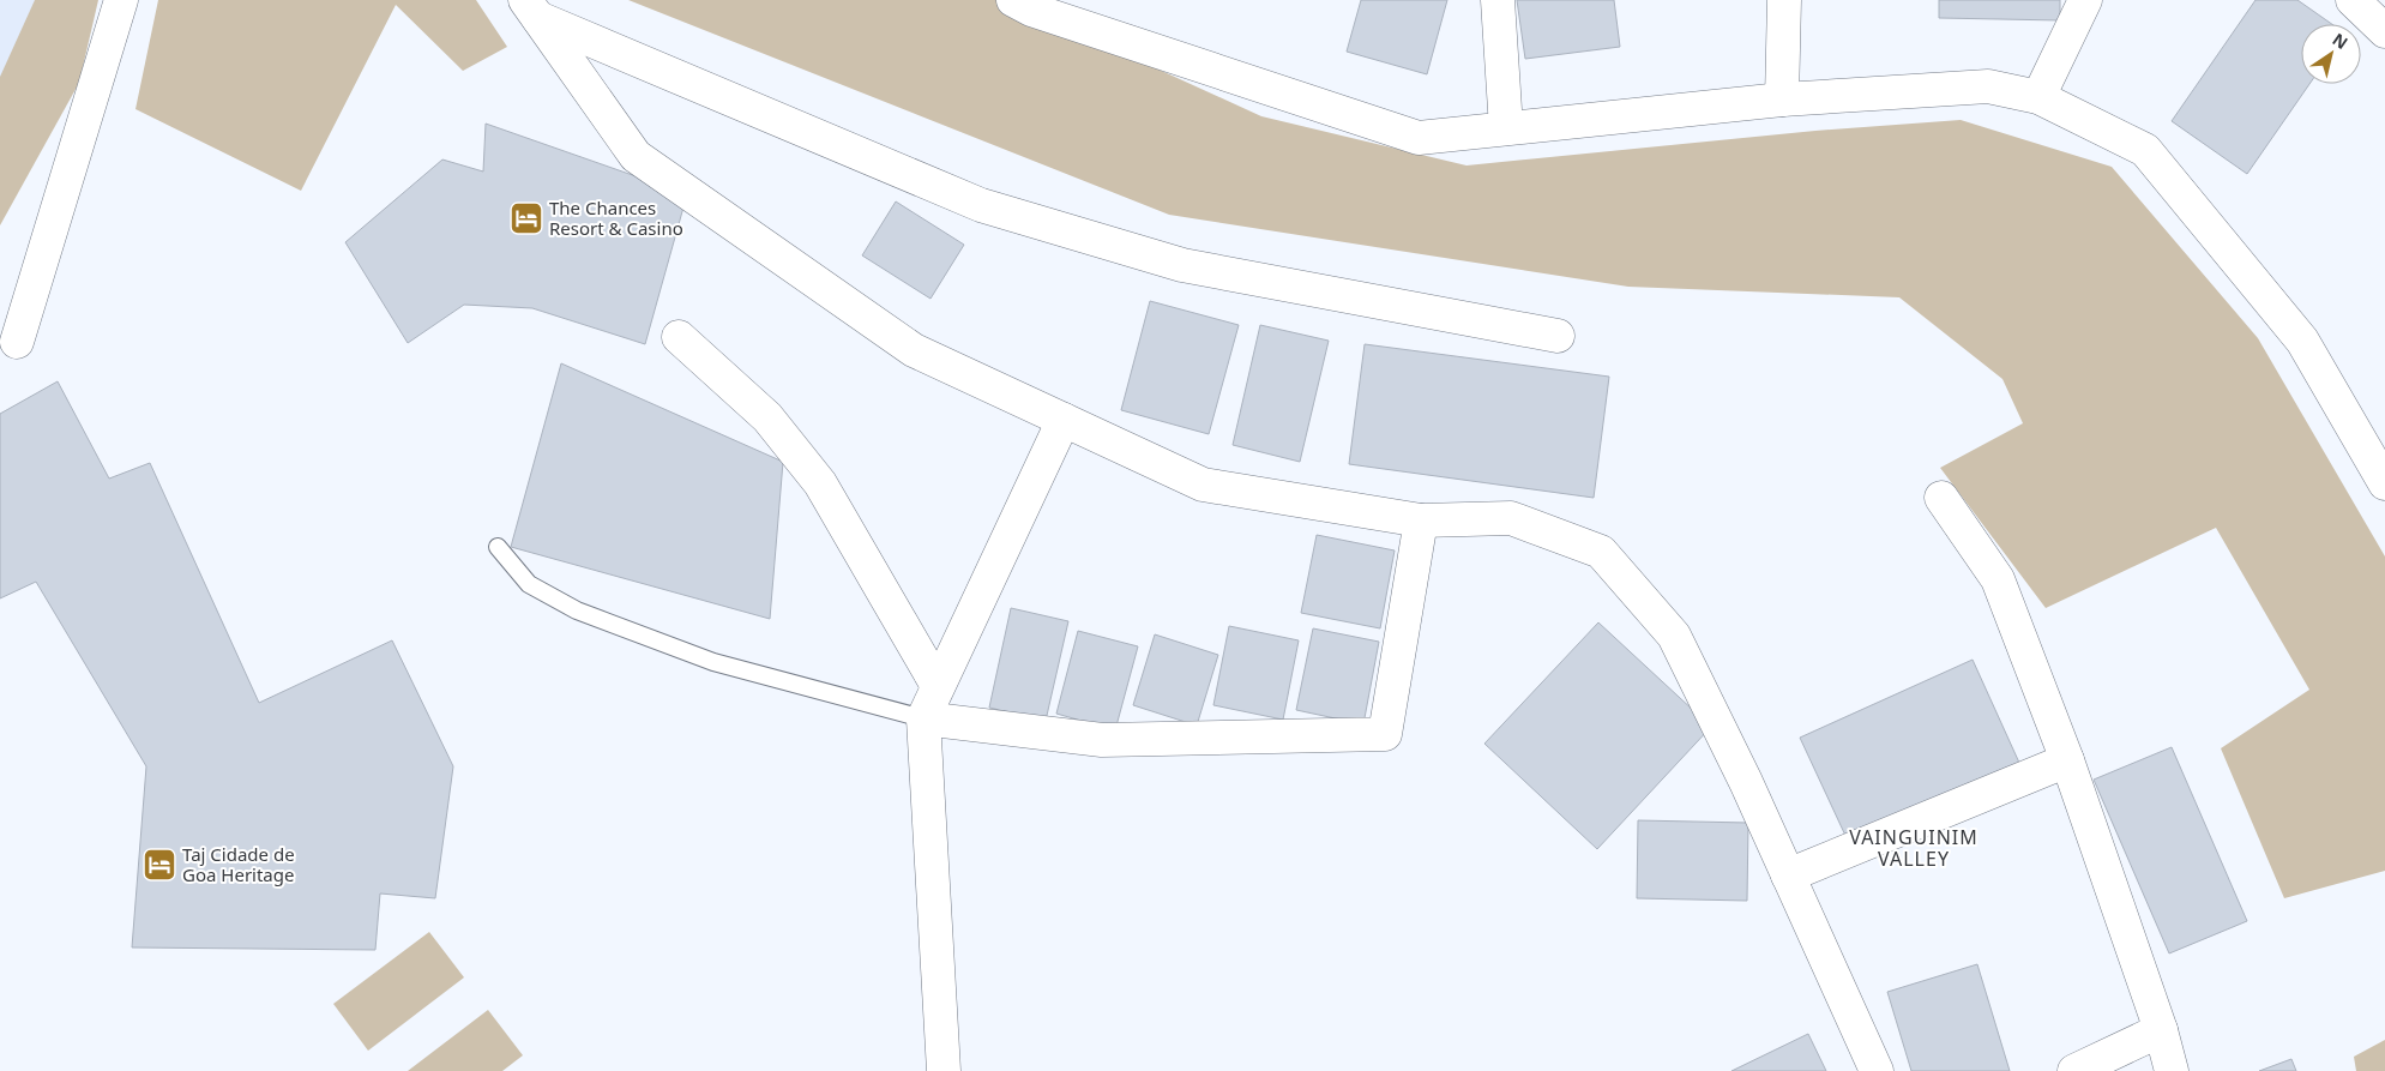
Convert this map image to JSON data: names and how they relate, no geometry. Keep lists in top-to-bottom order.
{
  "districts": ["VAINGUINIM VALLEY"],
  "places": {
    "hotel": ["The Chances Resort & Casino", "Taj Cidade de Goa Heritage"]
  },
  "north": "top right"
}
